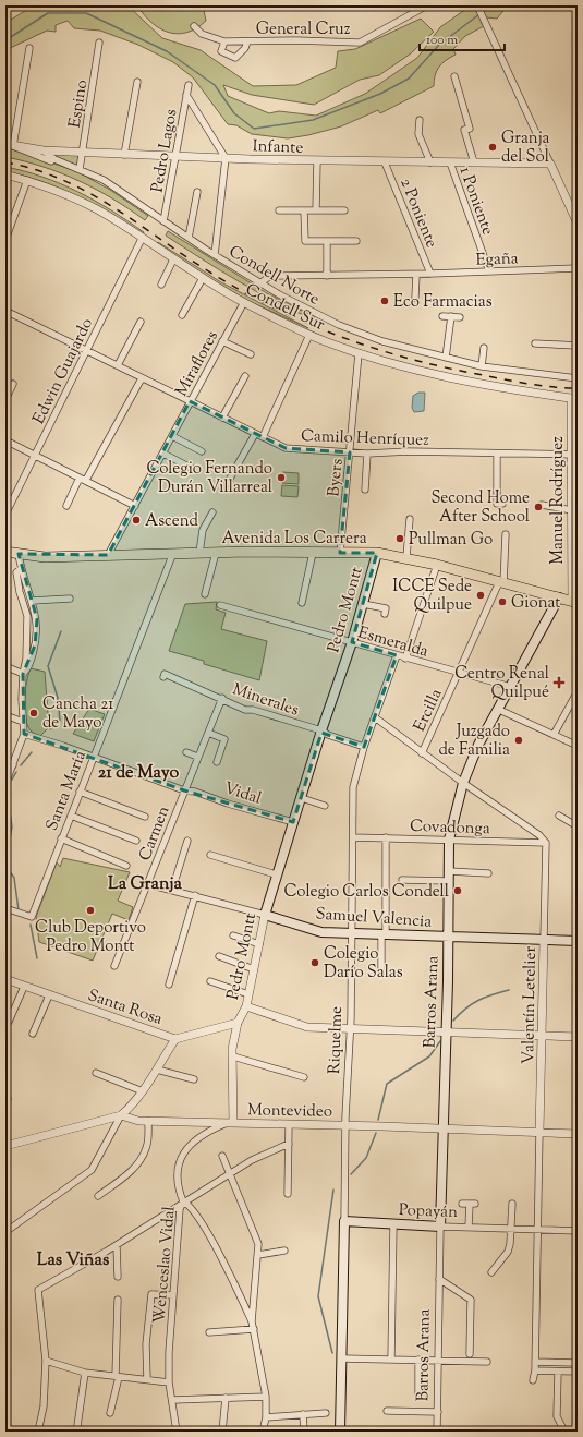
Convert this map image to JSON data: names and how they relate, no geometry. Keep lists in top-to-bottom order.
{
  "streets": {
    "main road": [
      "Avenida Los Carrera",
      "Pedro Montt",
      "Samuel Valencia",
      "Barros Arana",
      "Riquelme",
      "Popayán"
    ],
    "street": [
      "General Cruz",
      "Espino",
      "Infante",
      "Pedro Lagos",
      "1 Poniente",
      "2 Poniente",
      "Egaña",
      "Condell Norte",
      "Condell Sur",
      "Miraflores",
      "Edwin Guajardo",
      "Camilo Henríquez",
      "Byers",
      "Manuel Rodríguez",
      "Esmeralda",
      "Minerales",
      "Ercilla",
      "Santa María",
      "Vidal",
      "Covadonga",
      "Carmen",
      "Valentín Letelier",
      "Santa Rosa",
      "Montevideo",
      "Wenceslao Vidal"
    ]
  },
  "crossings": [
    ["Espino", "Infante"],
    ["Espino", "Condell Norte"],
    ["Infante", "Pedro Lagos"],
    ["Infante", "1 Poniente"],
    ["Infante", "2 Poniente"],
    ["Infante", "Condell Norte"],
    ["Pedro Lagos", "Condell Norte"],
    ["1 Poniente", "Egaña"],
    ["2 Poniente", "Egaña"],
    ["Egaña", "Condell Norte"],
    ["Condell Sur", "Miraflores"],
    ["Condell Sur", "Edwin Guajardo"],
    ["Condell Sur", "Byers"],
    ["Condell Sur", "Manuel Rodríguez"],
    ["Miraflores", "Camilo Henríquez"],
    ["Miraflores", "Avenida Los Carrera"],
    ["Edwin Guajardo", "Camilo Henríquez"],
    ["Camilo Henríquez", "Byers"],
    ["Camilo Henríquez", "Manuel Rodríguez"],
    ["Byers", "Avenida Los Carrera"],
    ["Manuel Rodríguez", "Avenida Los Carrera"],
    ["Avenida Los Carrera", "Pedro Montt"],
    ["Avenida Los Carrera", "Ercilla"],
    ["Avenida Los Carrera", "Santa María"],
    ["Avenida Los Carrera", "Barros Arana"],
    ["Pedro Montt", "Esmeralda"],
    ["Pedro Montt", "Minerales"],
    ["Pedro Montt", "Vidal"],
    ["Pedro Montt", "Samuel Valencia"],
    ["Pedro Montt", "Santa Rosa"],
    ["Pedro Montt", "Montevideo"],
    ["Esmeralda", "Ercilla"],
    ["Esmeralda", "Barros Arana"],
    ["Esmeralda", "Riquelme"],
    ["Minerales", "Carmen"],
    ["Minerales", "Riquelme"],
    ["Santa María", "Vidal"],
    ["Vidal", "Carmen"],
    ["Covadonga", "Barros Arana"],
    ["Covadonga", "Valentín Letelier"],
    ["Covadonga", "Riquelme"],
    ["Carmen", "Samuel Valencia"],
    ["Samuel Valencia", "Barros Arana"],
    ["Samuel Valencia", "Valentín Letelier"],
    ["Samuel Valencia", "Riquelme"],
    ["Barros Arana", "Montevideo"],
    ["Barros Arana", "Popayán"],
    ["Valentín Letelier", "Montevideo"],
    ["Valentín Letelier", "Popayán"],
    ["Riquelme", "Montevideo"],
    ["Riquelme", "Popayán"],
    ["Montevideo", "Wenceslao Vidal"]
  ],
  "districts": ["21 de Mayo", "La Granja", "Las Viñas"],
  "places": {
    "other": [
      "Granja del Sol",
      "Eco Farmacias",
      "Colegio Fernando Durán Villarreal",
      "Second Home After School",
      "Ascend",
      "Pullman Go",
      "ICCE Sede Quilpue",
      "Gionat",
      "Cancha 21 de Mayo",
      "Juzgado de Familia",
      "Colegio Carlos Condell",
      "Club Deportivo Pedro Montt",
      "Colegio Darío Salas"
    ],
    "health": ["Centro Renal Quilpué"]
  },
  "scale_bar": "100 m"
}
